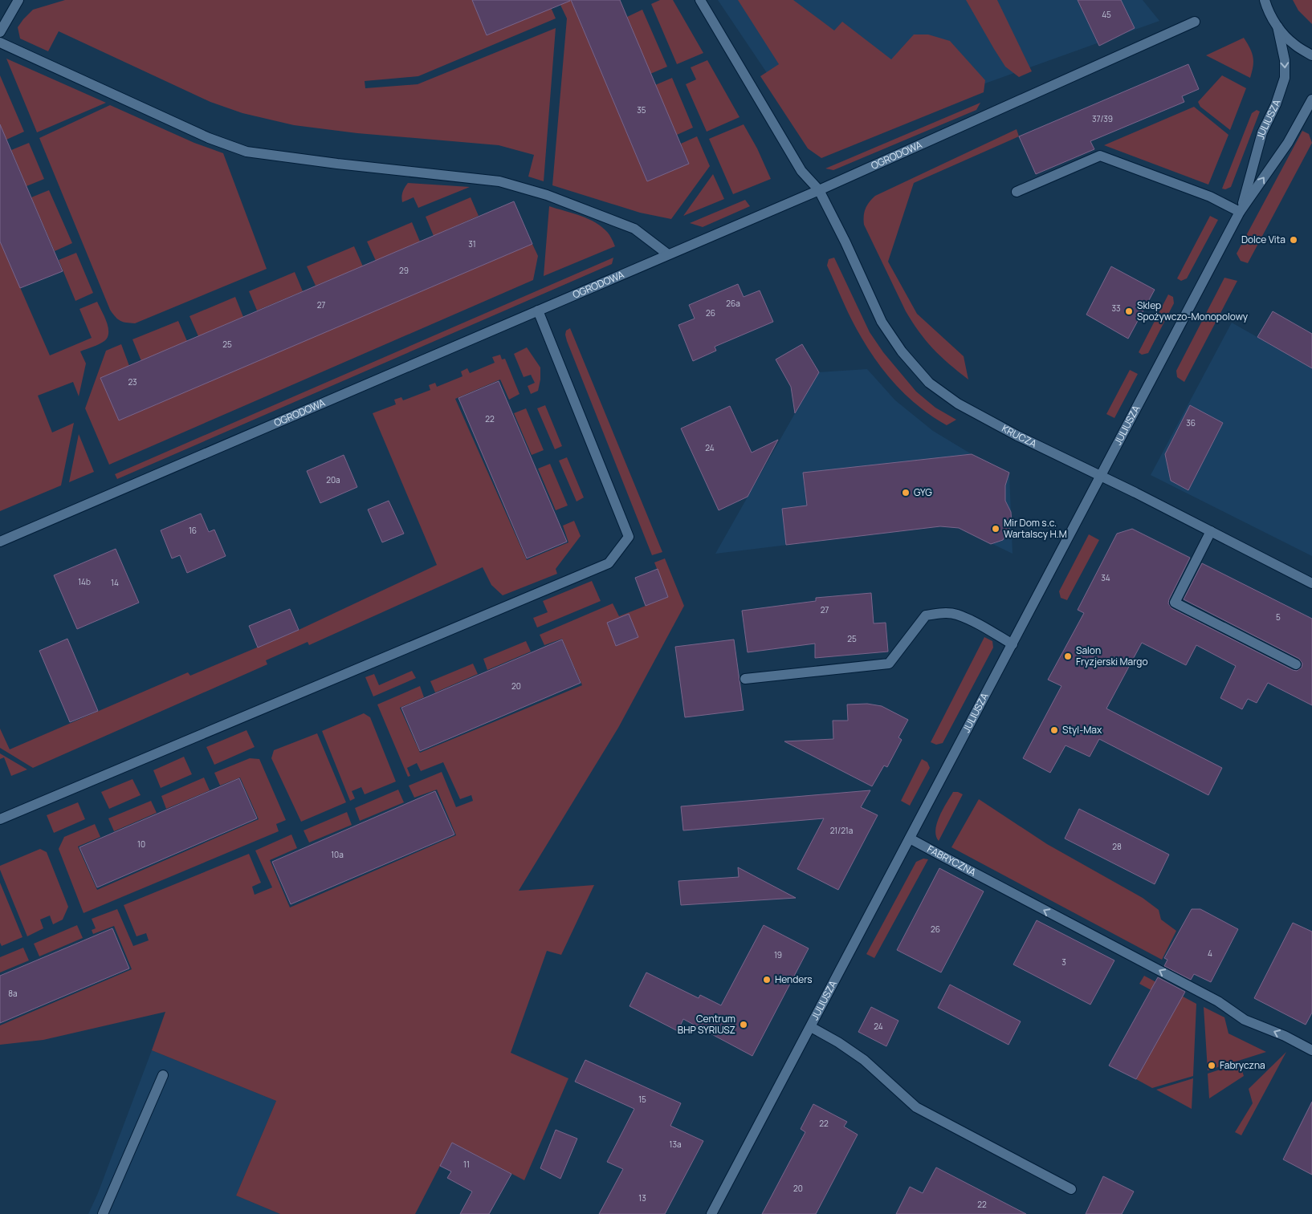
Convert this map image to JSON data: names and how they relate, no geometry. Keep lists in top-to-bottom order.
{
  "streets": {
    "street": [
      "JULIUSZA",
      "OGRODOWA",
      "KRUCZA",
      "FABRYCZNA"
    ]
  },
  "crossings": [
    ["JULIUSZA", "KRUCZA"],
    ["JULIUSZA", "FABRYCZNA"],
    ["OGRODOWA", "KRUCZA"]
  ],
  "one_way": ["FABRYCZNA"],
  "places": [
    "Dolce Vita",
    "Sklep Spożywczo-Monopolowy",
    "GYG",
    "Mir Dom s.c. Wartalscy H.M",
    "Salon Fryzjerski Margo",
    "Styl-Max",
    "Henders",
    "Centrum BHP SYRIUSZ",
    "Fabryczna"
  ],
  "house_numbers": [
    "45",
    "35",
    "37/39",
    "31",
    "29",
    "26a",
    "27",
    "33",
    "26",
    "25",
    "23",
    "22",
    "36",
    "24",
    "20a",
    "16",
    "34",
    "14b",
    "14",
    "27",
    "5",
    "25",
    "20",
    "21/21a",
    "10",
    "28",
    "10a",
    "26",
    "4",
    "19",
    "3",
    "8a",
    "24",
    "15",
    "22",
    "13a",
    "11",
    "20",
    "13",
    "22"
  ]
}
